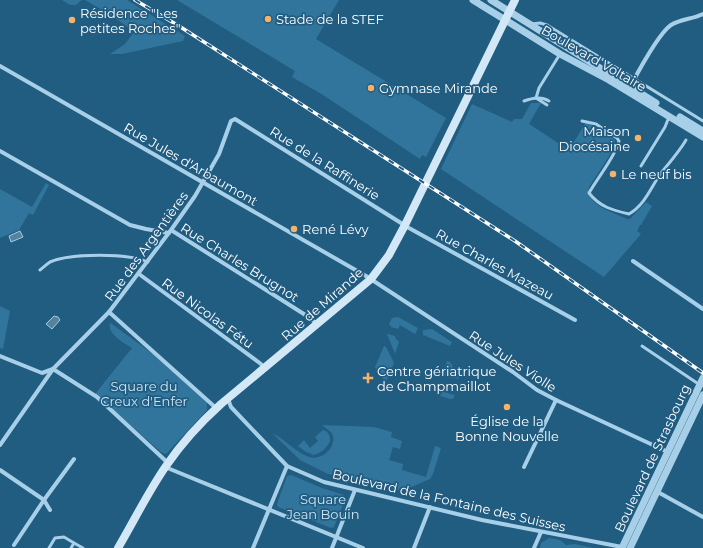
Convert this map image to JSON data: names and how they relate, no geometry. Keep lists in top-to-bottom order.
{
  "streets": {
    "main road": ["Rue de Mirande"],
    "street": [
      "Boulevard Voltaire",
      "Rue de la Raffinerie",
      "Rue Jules d'Arbaumont",
      "Rue des Argentières",
      "Rue Charles Brugnot",
      "Rue Charles Mazeau",
      "Rue Nicolas Fétu",
      "Rue Jules Violle",
      "Boulevard de Strasbourg",
      "Boulevard de la Fontaine des Suisses"
    ]
  },
  "crossings": [
    ["Boulevard Voltaire", "Rue de Mirande"],
    ["Rue de la Raffinerie", "Rue des Argentières"],
    ["Rue de la Raffinerie", "Rue Charles Mazeau"],
    ["Rue de la Raffinerie", "Rue de Mirande"],
    ["Rue Jules d'Arbaumont", "Rue des Argentières"],
    ["Rue Jules d'Arbaumont", "Rue de Mirande"],
    ["Rue Jules d'Arbaumont", "Rue Jules Violle"],
    ["Rue des Argentières", "Rue Charles Brugnot"],
    ["Rue des Argentières", "Rue Nicolas Fétu"],
    ["Rue Charles Brugnot", "Rue de Mirande"],
    ["Rue Charles Mazeau", "Rue de Mirande"],
    ["Rue de Mirande", "Rue Nicolas Fétu"],
    ["Rue de Mirande", "Rue Jules Violle"],
    ["Rue de Mirande", "Boulevard de la Fontaine des Suisses"],
    ["Rue Jules Violle", "Boulevard de Strasbourg"],
    ["Boulevard de Strasbourg", "Boulevard de la Fontaine des Suisses"]
  ],
  "parks": ["Square du Creux d'Enfer", "Square Jean Bouin"],
  "places": {
    "other": [
      "Stade de la STEF",
      "Résidence \"Les petites Roches\"",
      "Gymnase Mirande",
      "Maison Diocésaine",
      "Le neuf bis",
      "René Lévy",
      "Église de la Bonne Nouvelle"
    ],
    "health": ["Centre gériatrique de Champmaillot"]
  }
}
